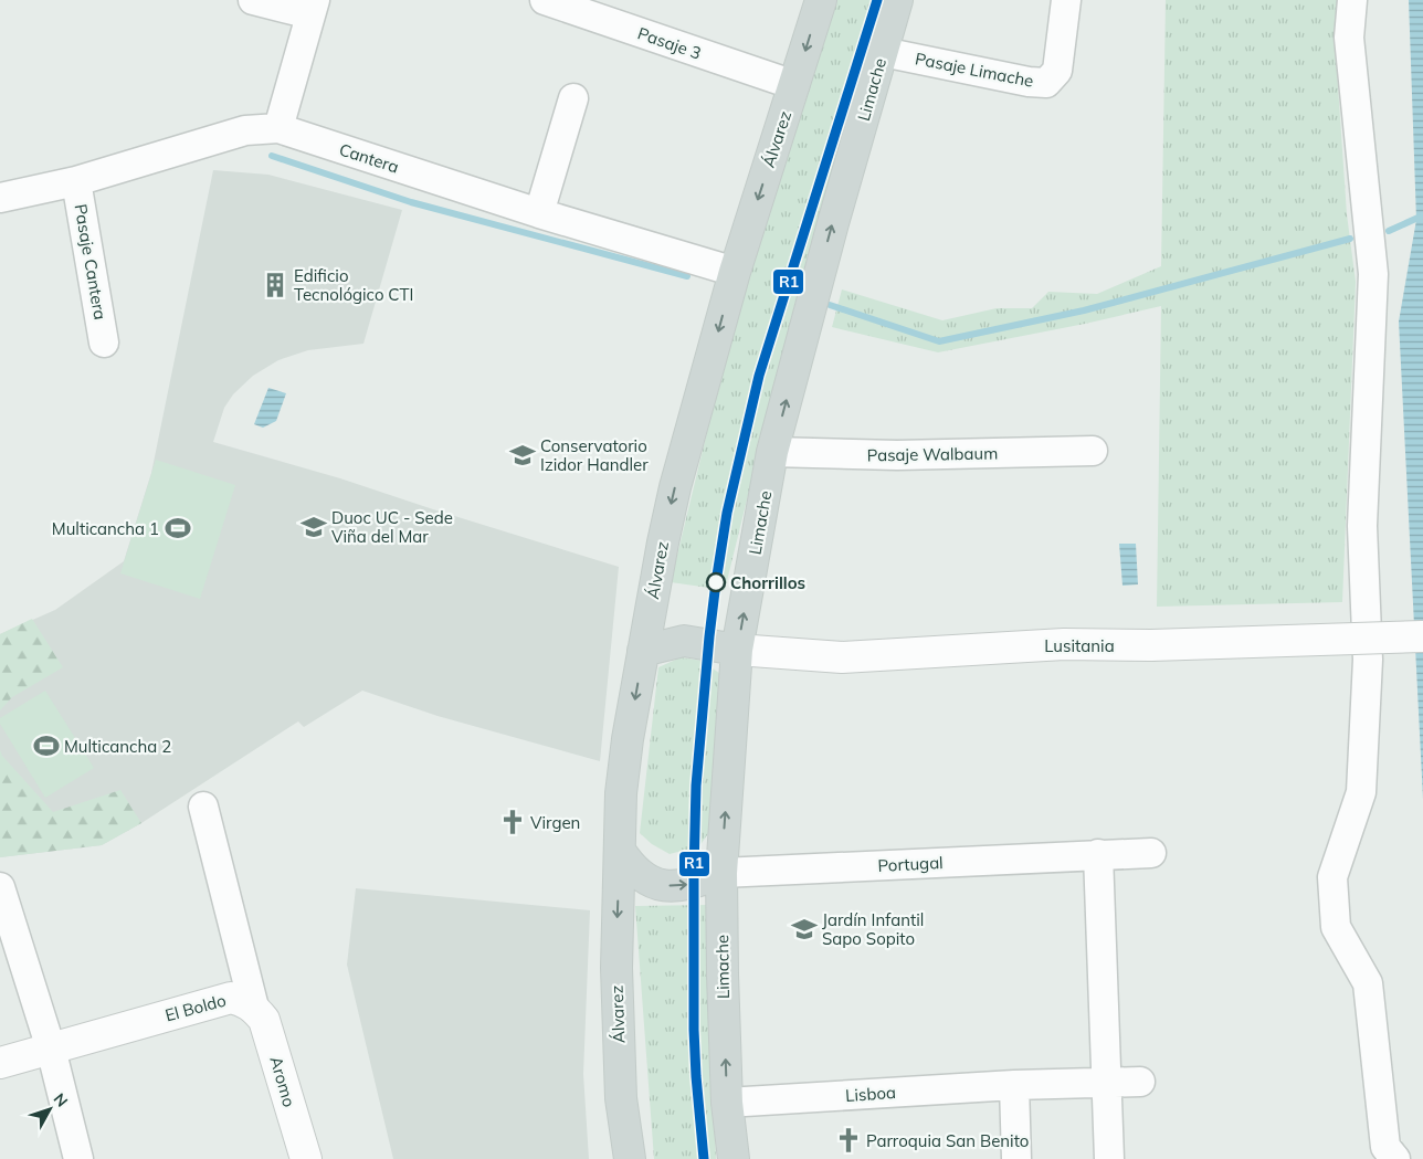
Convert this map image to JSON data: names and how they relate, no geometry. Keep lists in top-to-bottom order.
{
  "streets": {
    "main road": ["Limache", "Álvarez"],
    "street": [
      "Pasaje 3",
      "Pasaje Limache",
      "Cantera",
      "Pasaje Cantera",
      "Pasaje Walbaum",
      "Lusitania",
      "Portugal",
      "El Boldo",
      "Aromo",
      "Lisboa"
    ]
  },
  "crossings": [
    ["Pasaje 3", "Álvarez"],
    ["Pasaje Limache", "Limache"],
    ["Limache", "Pasaje Walbaum"],
    ["Limache", "Lusitania"],
    ["Limache", "Portugal"],
    ["Limache", "Lisboa"],
    ["Álvarez", "Cantera"],
    ["Cantera", "Pasaje Cantera"],
    ["El Boldo", "Aromo"]
  ],
  "one_way": ["Limache", "Álvarez"],
  "places": {
    "building": ["Edificio Tecnológico CTI"],
    "school or university": ["Conservatorio Izidor Handler", "Duoc UC - Sede Viña del Mar", "Jardín Infantil Sapo Sopito"],
    "sports": ["Multicancha 1", "Multicancha 2"],
    "other": ["Chorrillos"],
    "church": ["Virgen", "Parroquia San Benito"]
  },
  "lines": ["transit line R1"],
  "north": "top right"
}
